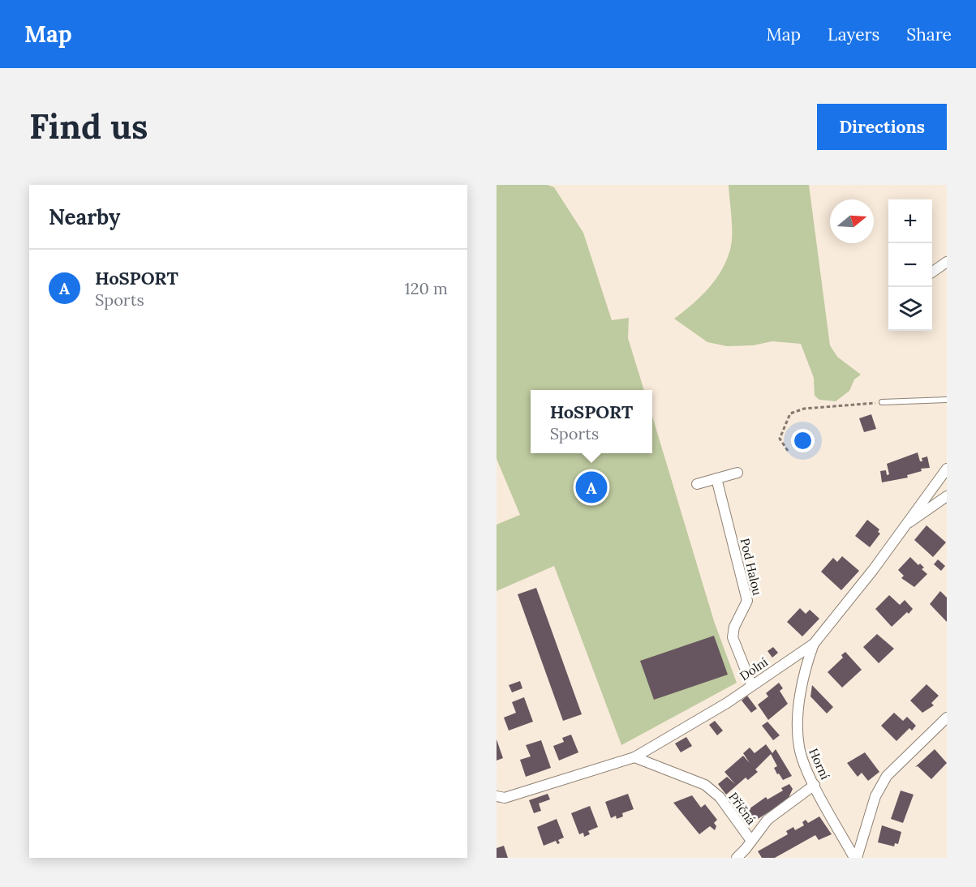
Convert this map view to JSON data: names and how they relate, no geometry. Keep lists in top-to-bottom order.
{
  "streets": {
    "street": [
      "Pod Halou",
      "Dolní",
      "Horní",
      "Příčná"
    ]
  },
  "crossings": [
    ["Pod Halou", "Dolní"],
    ["Dolní", "Horní"],
    ["Dolní", "Příčná"],
    ["Horní", "Příčná"]
  ],
  "north": "right",
  "page": {
    "header": "Map",
    "nav": ["Map", "Layers", "Share"],
    "buttons": "Directions",
    "title": "Find us",
    "heading": "Nearby",
    "map_buttons": ["+", "−"],
    "list": [
      {
        "mark": "A",
        "name": "HoSPORT",
        "note": "Sports",
        "value": "120 m"
      }
    ],
    "popup": ["HoSPORT", "Sports"],
    "pins": "A"
  }
}
